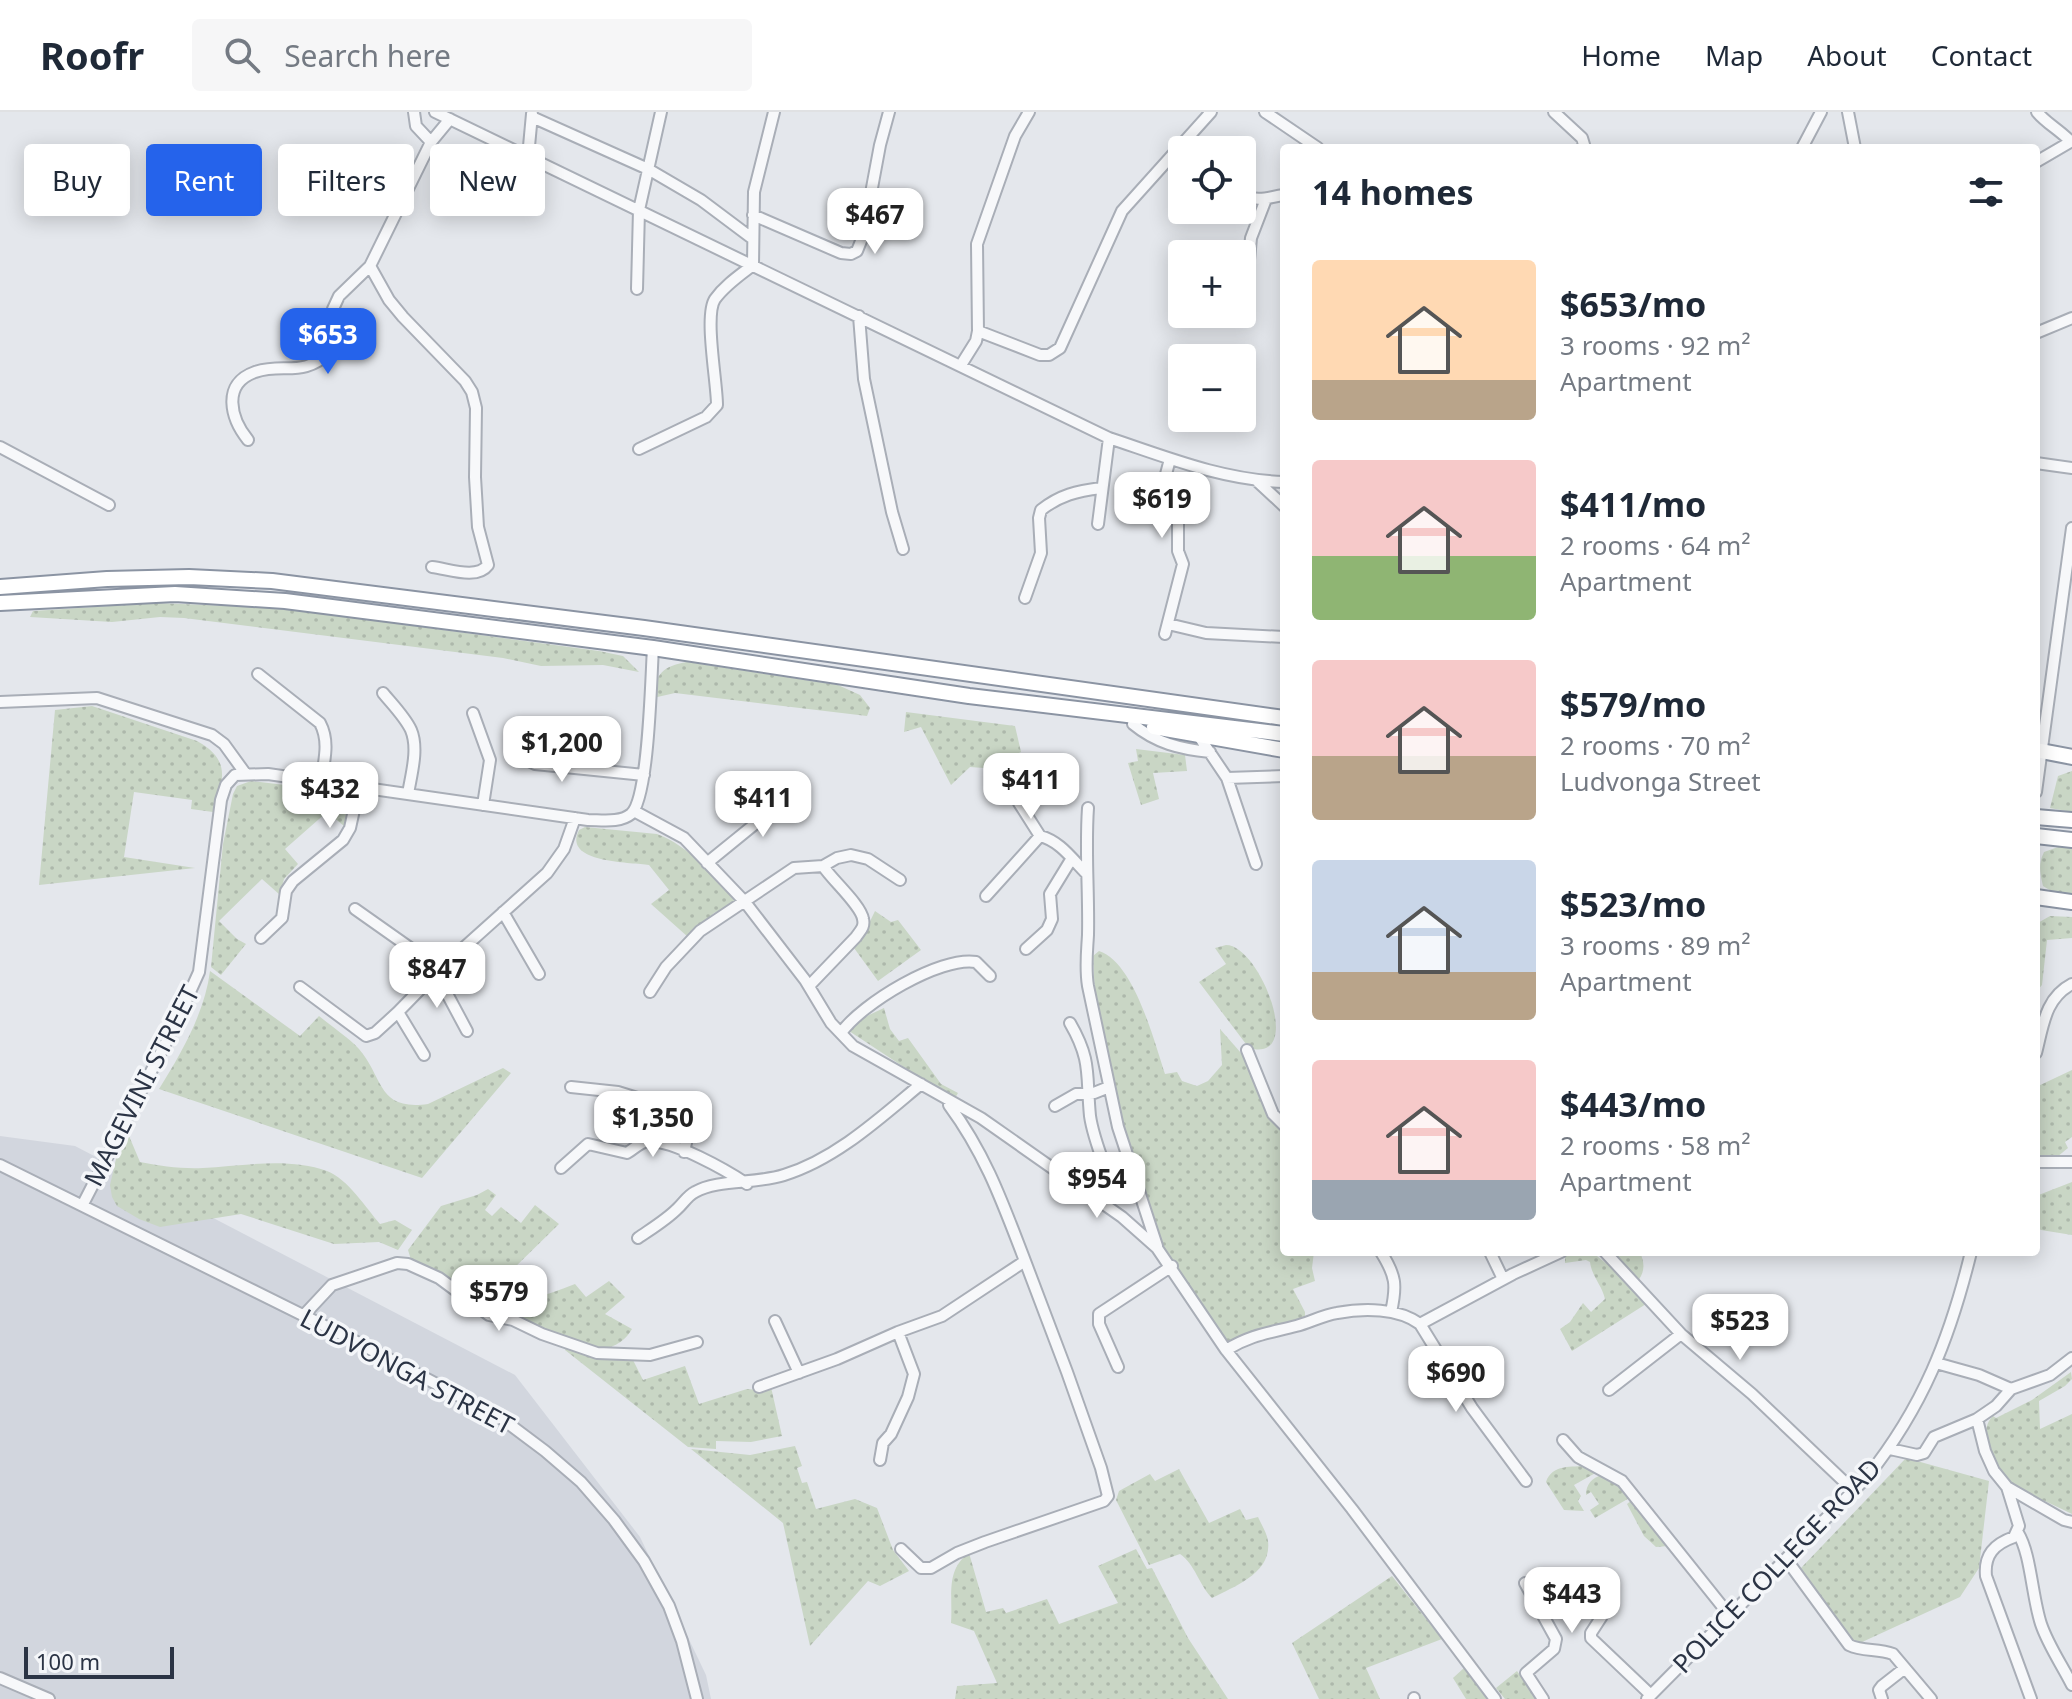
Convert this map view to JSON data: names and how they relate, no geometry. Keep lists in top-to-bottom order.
{
  "streets": {
    "street": ["MAGEVINI STREET", "LUDVONGA STREET", "POLICE COLLEGE ROAD"]
  },
  "crossings": [
    ["MAGEVINI STREET", "LUDVONGA STREET"]
  ],
  "scale_bar": "100 m",
  "page": {
    "header": "Roofr",
    "search": "Search here",
    "nav": [
      "Home",
      "Map",
      "About",
      "Contact"
    ],
    "map_buttons": ["+", "−"],
    "chip": [
      "Buy",
      "Rent",
      "Filters",
      "New"
    ],
    "heading": "14 homes",
    "price": [
      "$467",
      "$653",
      "$619",
      "$1,200",
      "$411",
      "$432",
      "$411",
      "$847",
      "$1,350",
      "$954",
      "$579",
      "$523",
      "$690",
      "$443"
    ],
    "list": [
      {
        "name": "$653/mo",
        "note": "3 rooms · 92 m² · Apartment"
      },
      {
        "name": "$411/mo",
        "note": "2 rooms · 64 m² · Apartment"
      },
      {
        "name": "$579/mo",
        "note": "2 rooms · 70 m² · Ludvonga Street"
      },
      {
        "name": "$523/mo",
        "note": "3 rooms · 89 m² · Apartment"
      },
      {
        "name": "$443/mo",
        "note": "2 rooms · 58 m² · Apartment"
      }
    ],
    "scale": "100 m"
  }
}
